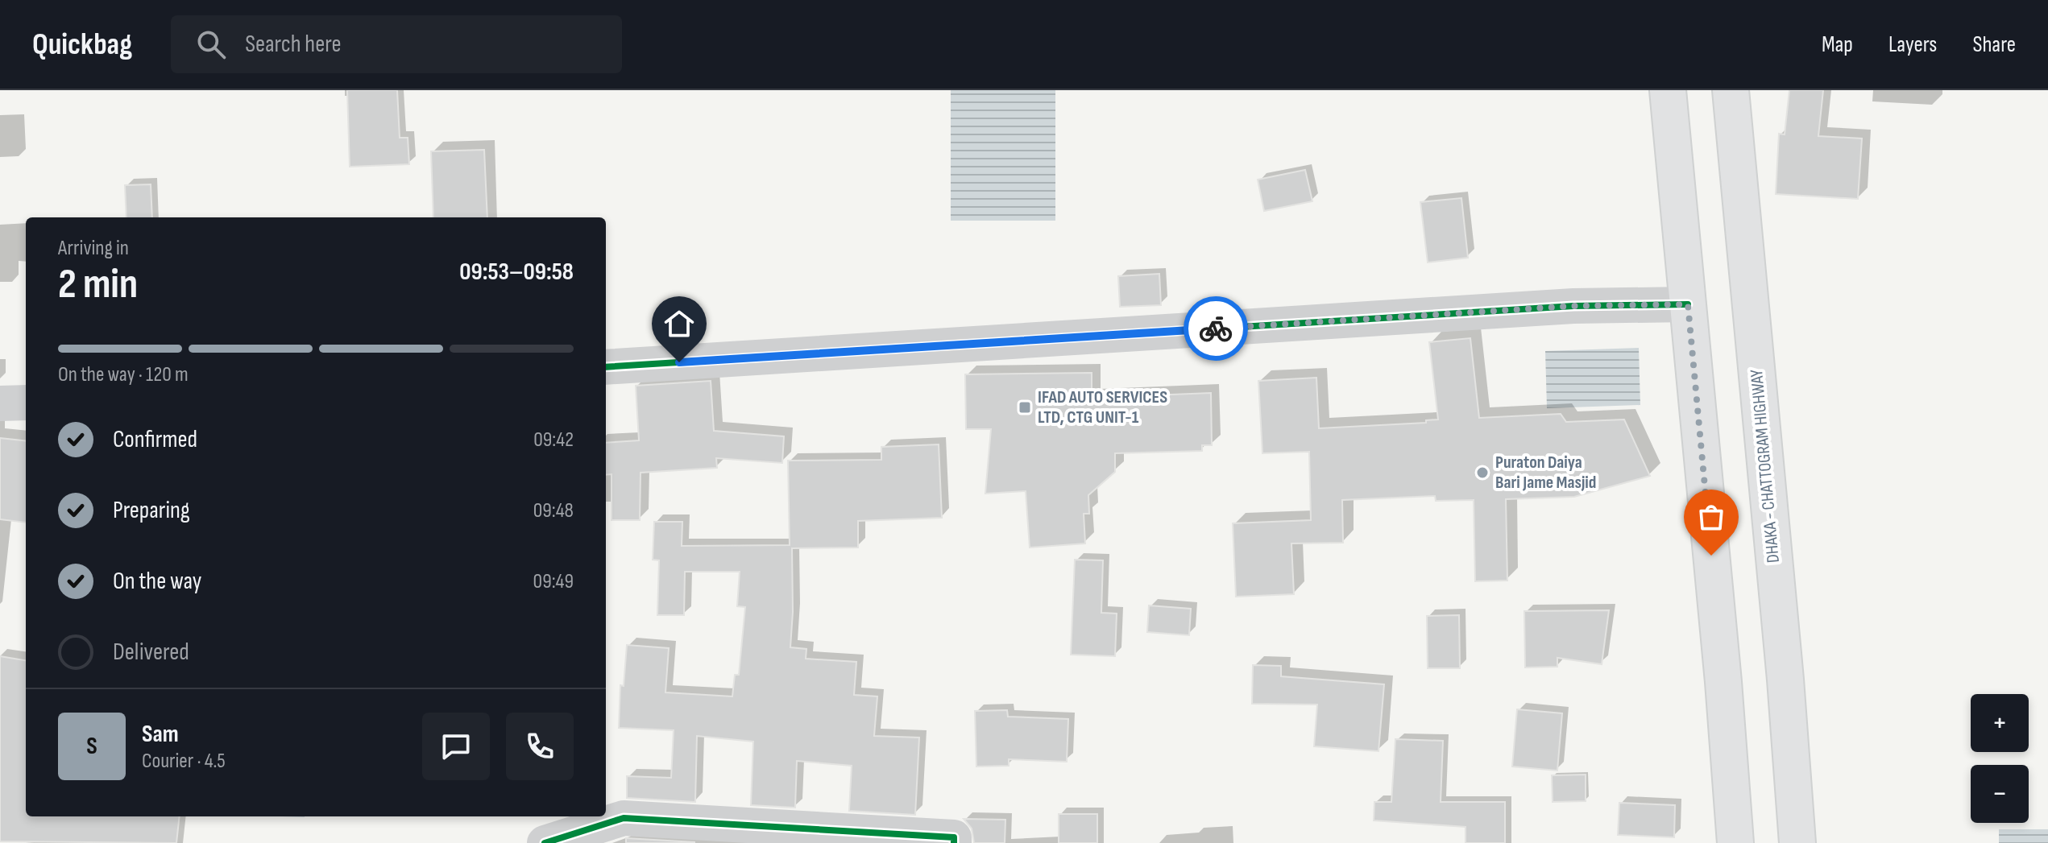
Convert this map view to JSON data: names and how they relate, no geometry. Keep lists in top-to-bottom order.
{
  "streets": {
    "highway": ["DHAKA - CHATTOGRAM HIGHWAY"]
  },
  "places": {
    "transit": ["IFAD AUTO SERVICES LTD, CTG UNIT-1"],
    "other": ["Puraton Daiya Bari Jame Masjid"]
  },
  "page": {
    "header": "Quickbag",
    "search": "Search here",
    "nav": ["Map", "Layers", "Share"],
    "heading": ["2 min", "Arriving in", "09:53–09:58"],
    "panel": ["Sam", "Courier · 4.5"],
    "bar": "On the way · 120 m",
    "list": [
      ["Confirmed", "09:42"],
      ["Preparing", "09:48"],
      ["On the way", "09:49"],
      "Delivered"
    ],
    "map_buttons": ["+", "−"],
    "round": "S"
  }
}
